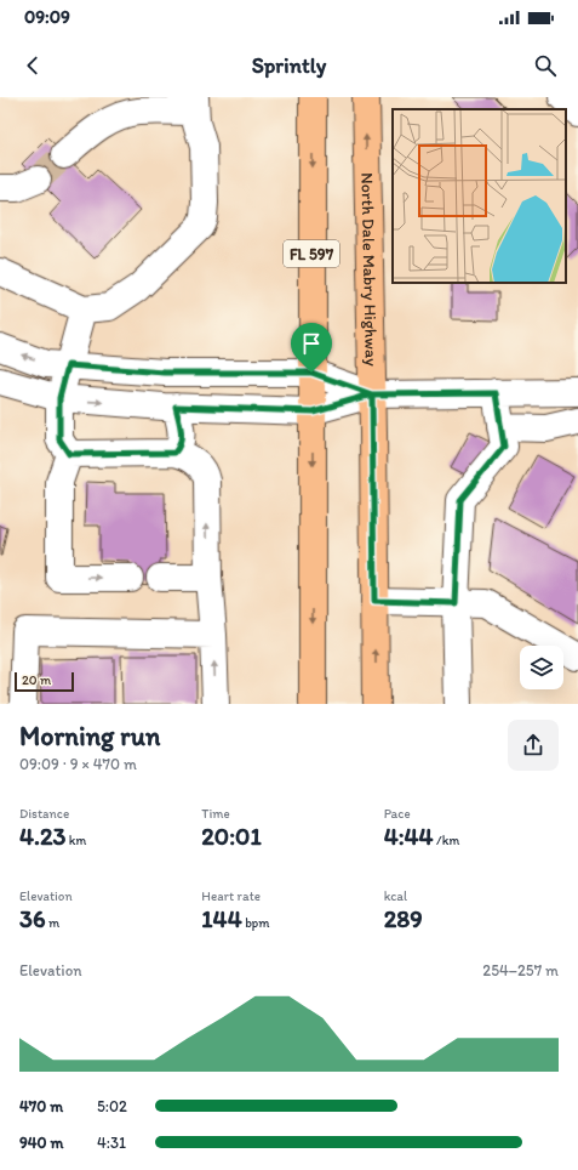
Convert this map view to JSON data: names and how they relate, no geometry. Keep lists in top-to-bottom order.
{
  "streets": {
    "main road": ["FL 597", "North Dale Mabry Highway"]
  },
  "scale_bar": "20 m",
  "page": {
    "status": "09:09",
    "header": "Sprintly",
    "scale": "20 m",
    "heading": ["Morning run", "09:09 · 9 × 470 m"],
    "stats": [
      ["Distance", "4.23 km"],
      ["Time", "20:01"],
      ["Pace", "4:44 /km"],
      ["Elevation", "36 m"],
      ["Heart rate", "144 bpm"],
      ["kcal", "289"]
    ],
    "chart": ["Elevation", "254–257 m"],
    "list": [
      {
        "name": "470 m",
        "note": "5:02"
      },
      {
        "name": "940 m",
        "note": "4:31"
      }
    ]
  }
}
